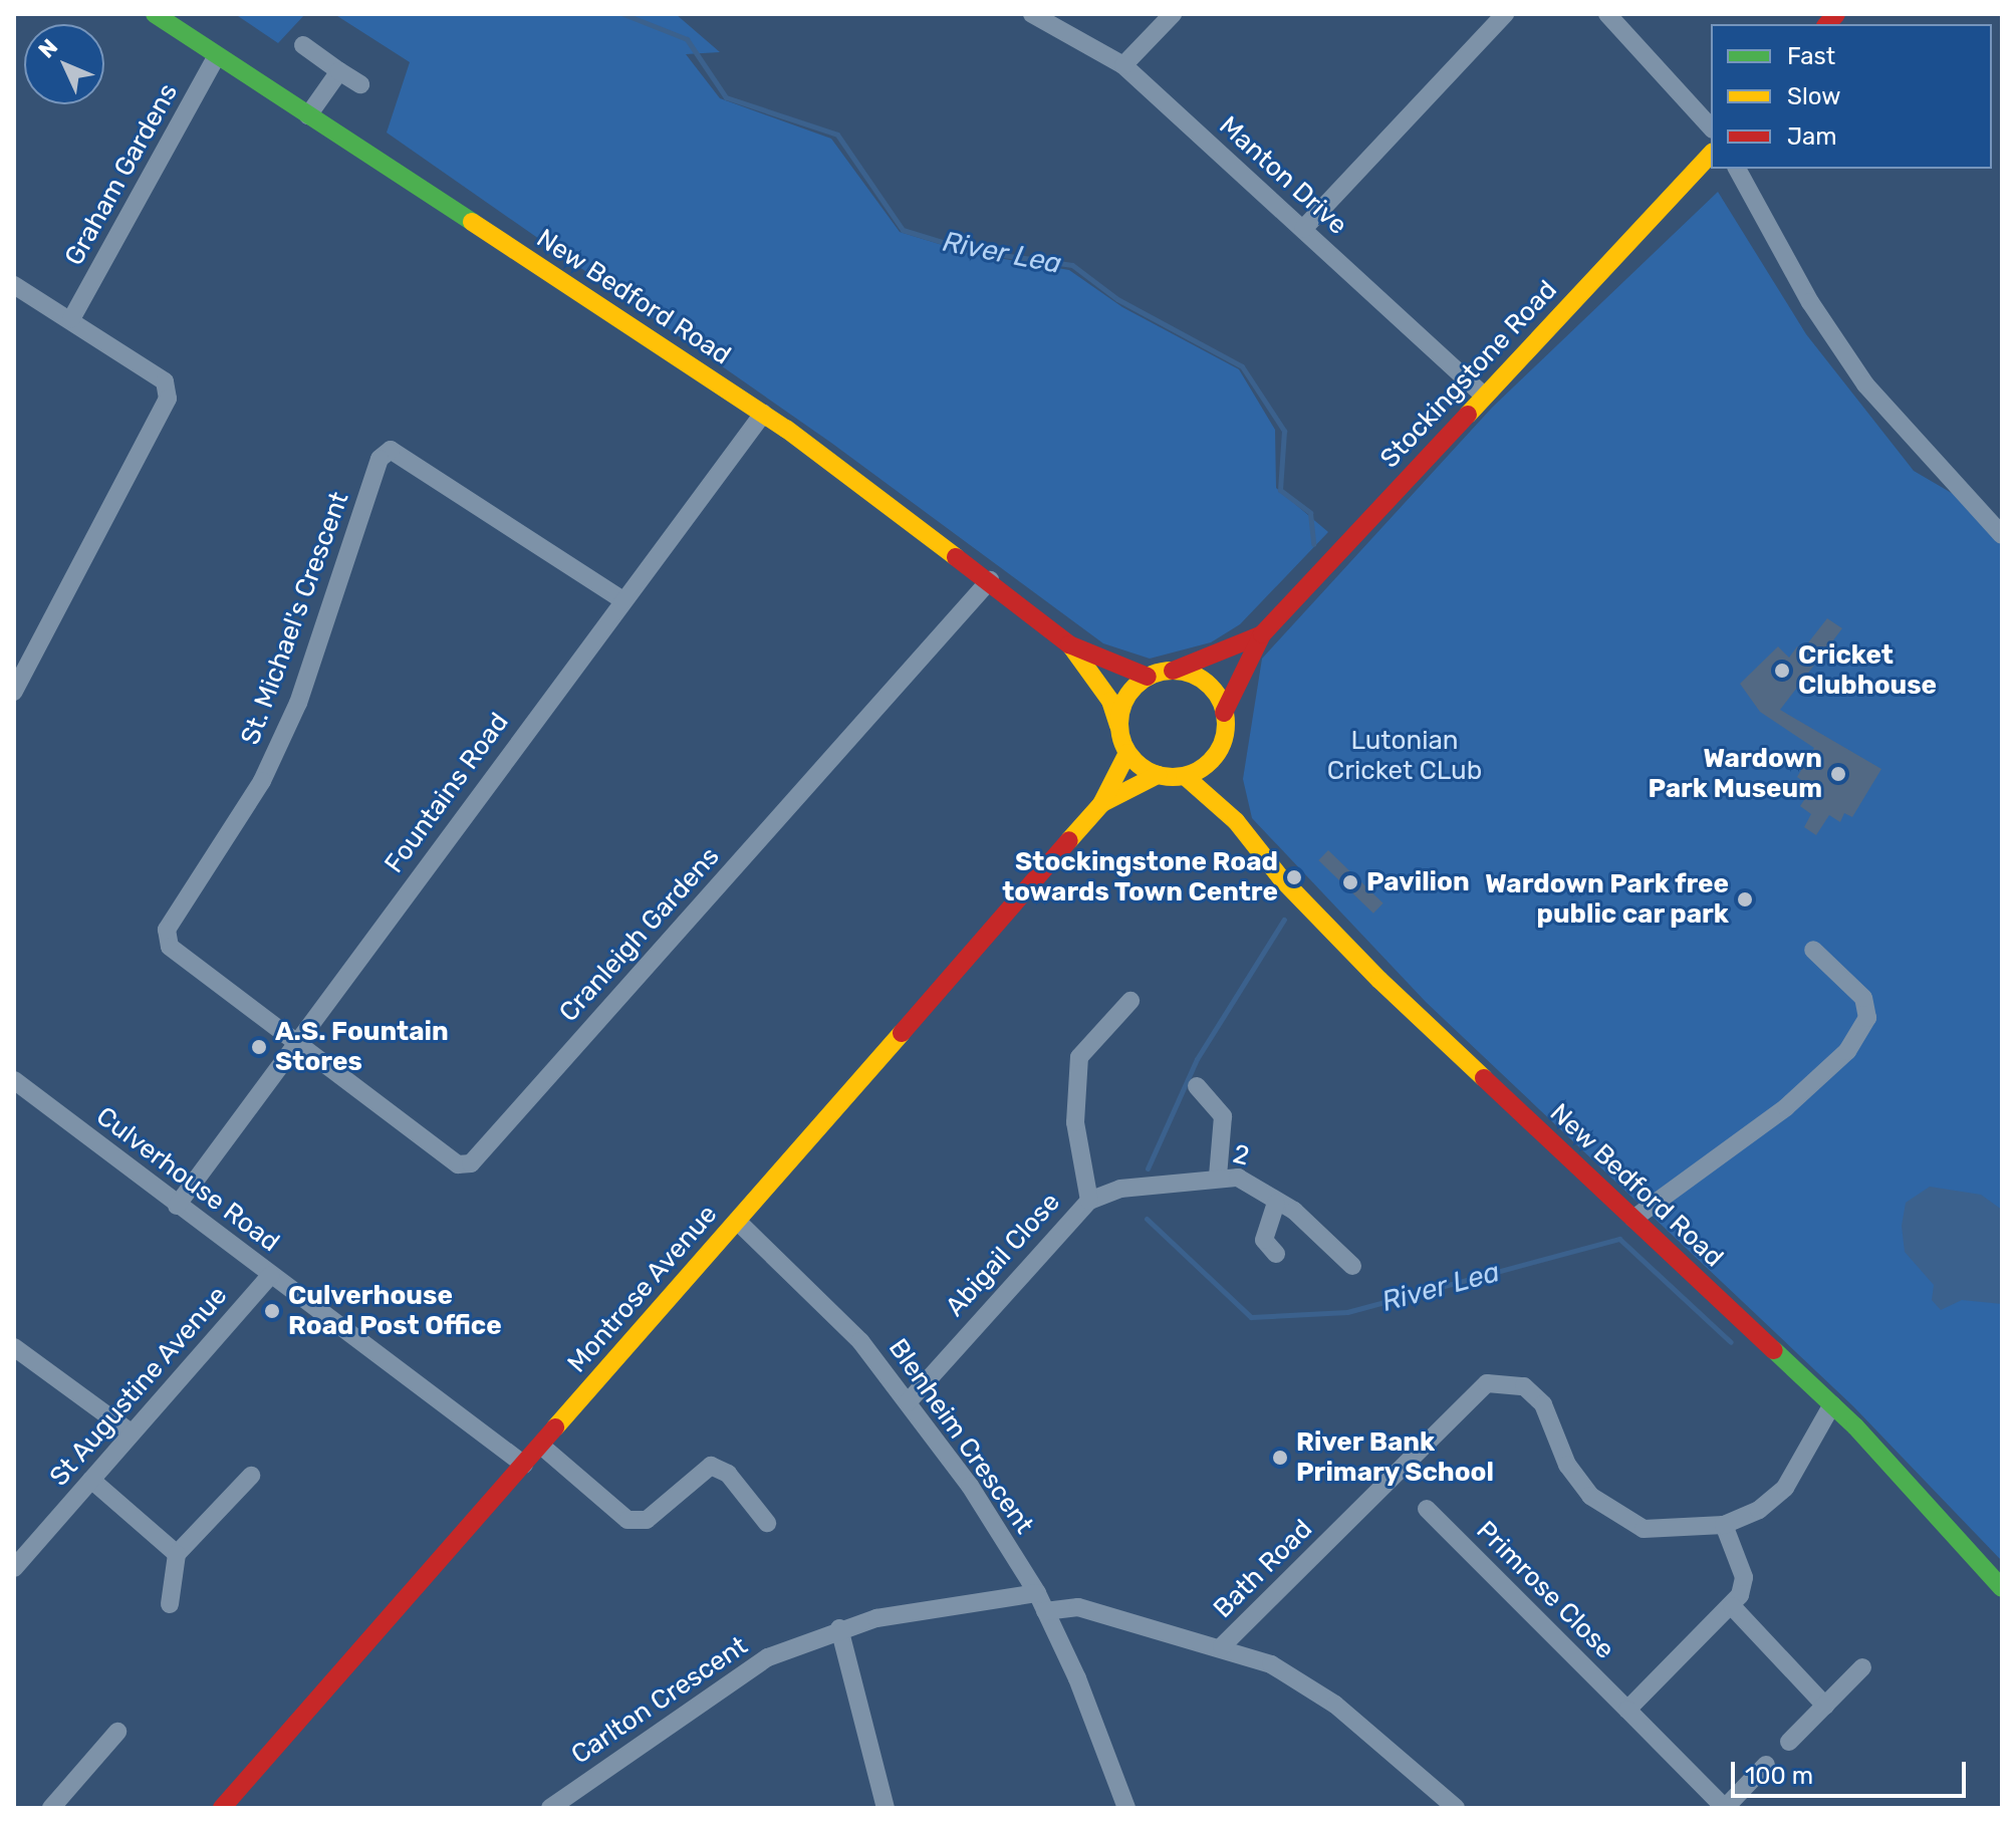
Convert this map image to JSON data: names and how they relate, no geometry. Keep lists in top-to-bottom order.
{
  "streets": {
    "main road": ["New Bedford Road", "Stockingstone Road", "Montrose Avenue"],
    "street": [
      "Graham Gardens",
      "Manton Drive",
      "St. Michael's Crescent",
      "Fountains Road",
      "Cranleigh Gardens",
      "2",
      "Culverhouse Road",
      "Abigail Close",
      "St Augustine Avenue",
      "Blenheim Crescent",
      "Bath Road",
      "Primrose Close",
      "Carlton Crescent"
    ]
  },
  "crossings": [
    ["Graham Gardens", "New Bedford Road"],
    ["Manton Drive", "Stockingstone Road"],
    ["New Bedford Road", "Stockingstone Road"],
    ["New Bedford Road", "Fountains Road"],
    ["New Bedford Road", "Cranleigh Gardens"],
    ["New Bedford Road", "Montrose Avenue"],
    ["Stockingstone Road", "Montrose Avenue"],
    ["St. Michael's Crescent", "Fountains Road"],
    ["St. Michael's Crescent", "Cranleigh Gardens"],
    ["Fountains Road", "Cranleigh Gardens"],
    ["Fountains Road", "Culverhouse Road"],
    ["2", "Abigail Close"],
    ["Culverhouse Road", "Montrose Avenue"],
    ["Culverhouse Road", "St Augustine Avenue"],
    ["Abigail Close", "Blenheim Crescent"],
    ["Montrose Avenue", "Blenheim Crescent"],
    ["Blenheim Crescent", "Carlton Crescent"]
  ],
  "water": ["River Lea"],
  "parks": ["Lutonian Cricket CLub"],
  "places": [
    "Cricket Clubhouse",
    "Wardown Park Museum",
    "Stockingstone Road towards Town Centre",
    "Pavilion",
    "Wardown Park free public car park",
    "A.S. Fountain Stores",
    "Culverhouse Road Post Office",
    "River Bank Primary School"
  ],
  "legend": ["Fast", "Slow", "Jam"],
  "scale_bar": "100 m",
  "north": "top left"
}
